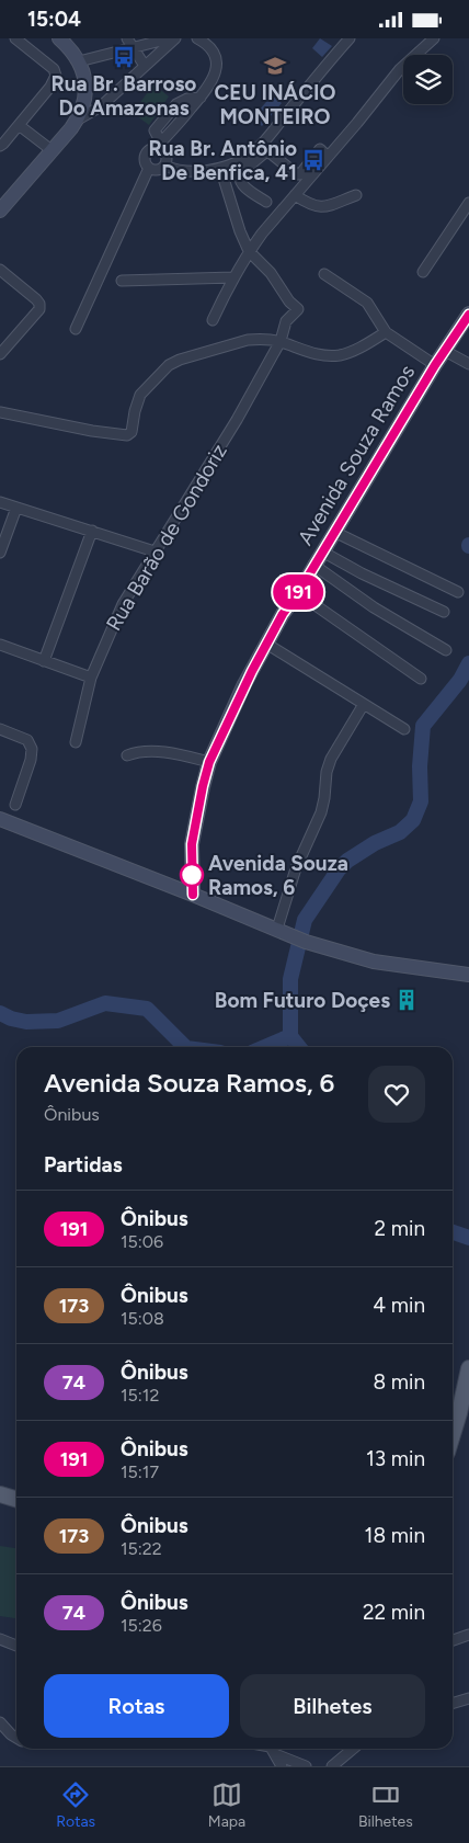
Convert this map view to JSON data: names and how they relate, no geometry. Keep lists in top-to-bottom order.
{
  "streets": {
    "street": ["Avenida Souza Ramos", "Rua Barão de Gondoriz"]
  },
  "places": {
    "bus stop": ["Rua Br. Barroso Do Amazonas", "Rua Br. Antônio De Benfica, 41"],
    "school or university": ["CEU INÁCIO MONTEIRO"],
    "other": ["Avenida Souza Ramos, 6"],
    "building": ["Bom Futuro Doçes"]
  },
  "lines": ["bus line 191"],
  "page": {
    "status": "15:04",
    "on_map": "191",
    "heading": [
      ["Avenida Souza Ramos, 6", "Ônibus"],
      "Partidas"
    ],
    "list": [
      {
        "mark": "191",
        "name": "Ônibus",
        "note": "15:06",
        "value": "2 min"
      },
      {
        "mark": "173",
        "name": "Ônibus",
        "note": "15:08",
        "value": "4 min"
      },
      {
        "mark": "74",
        "name": "Ônibus",
        "note": "15:12",
        "value": "8 min"
      },
      {
        "mark": "191",
        "name": "Ônibus",
        "note": "15:17",
        "value": "13 min"
      },
      {
        "mark": "173",
        "name": "Ônibus",
        "note": "15:22",
        "value": "18 min"
      },
      {
        "mark": "74",
        "name": "Ônibus",
        "note": "15:26",
        "value": "22 min"
      }
    ],
    "buttons": ["Rotas", "Bilhetes"],
    "tabs": ["Rotas", "Mapa", "Bilhetes"]
  }
}
